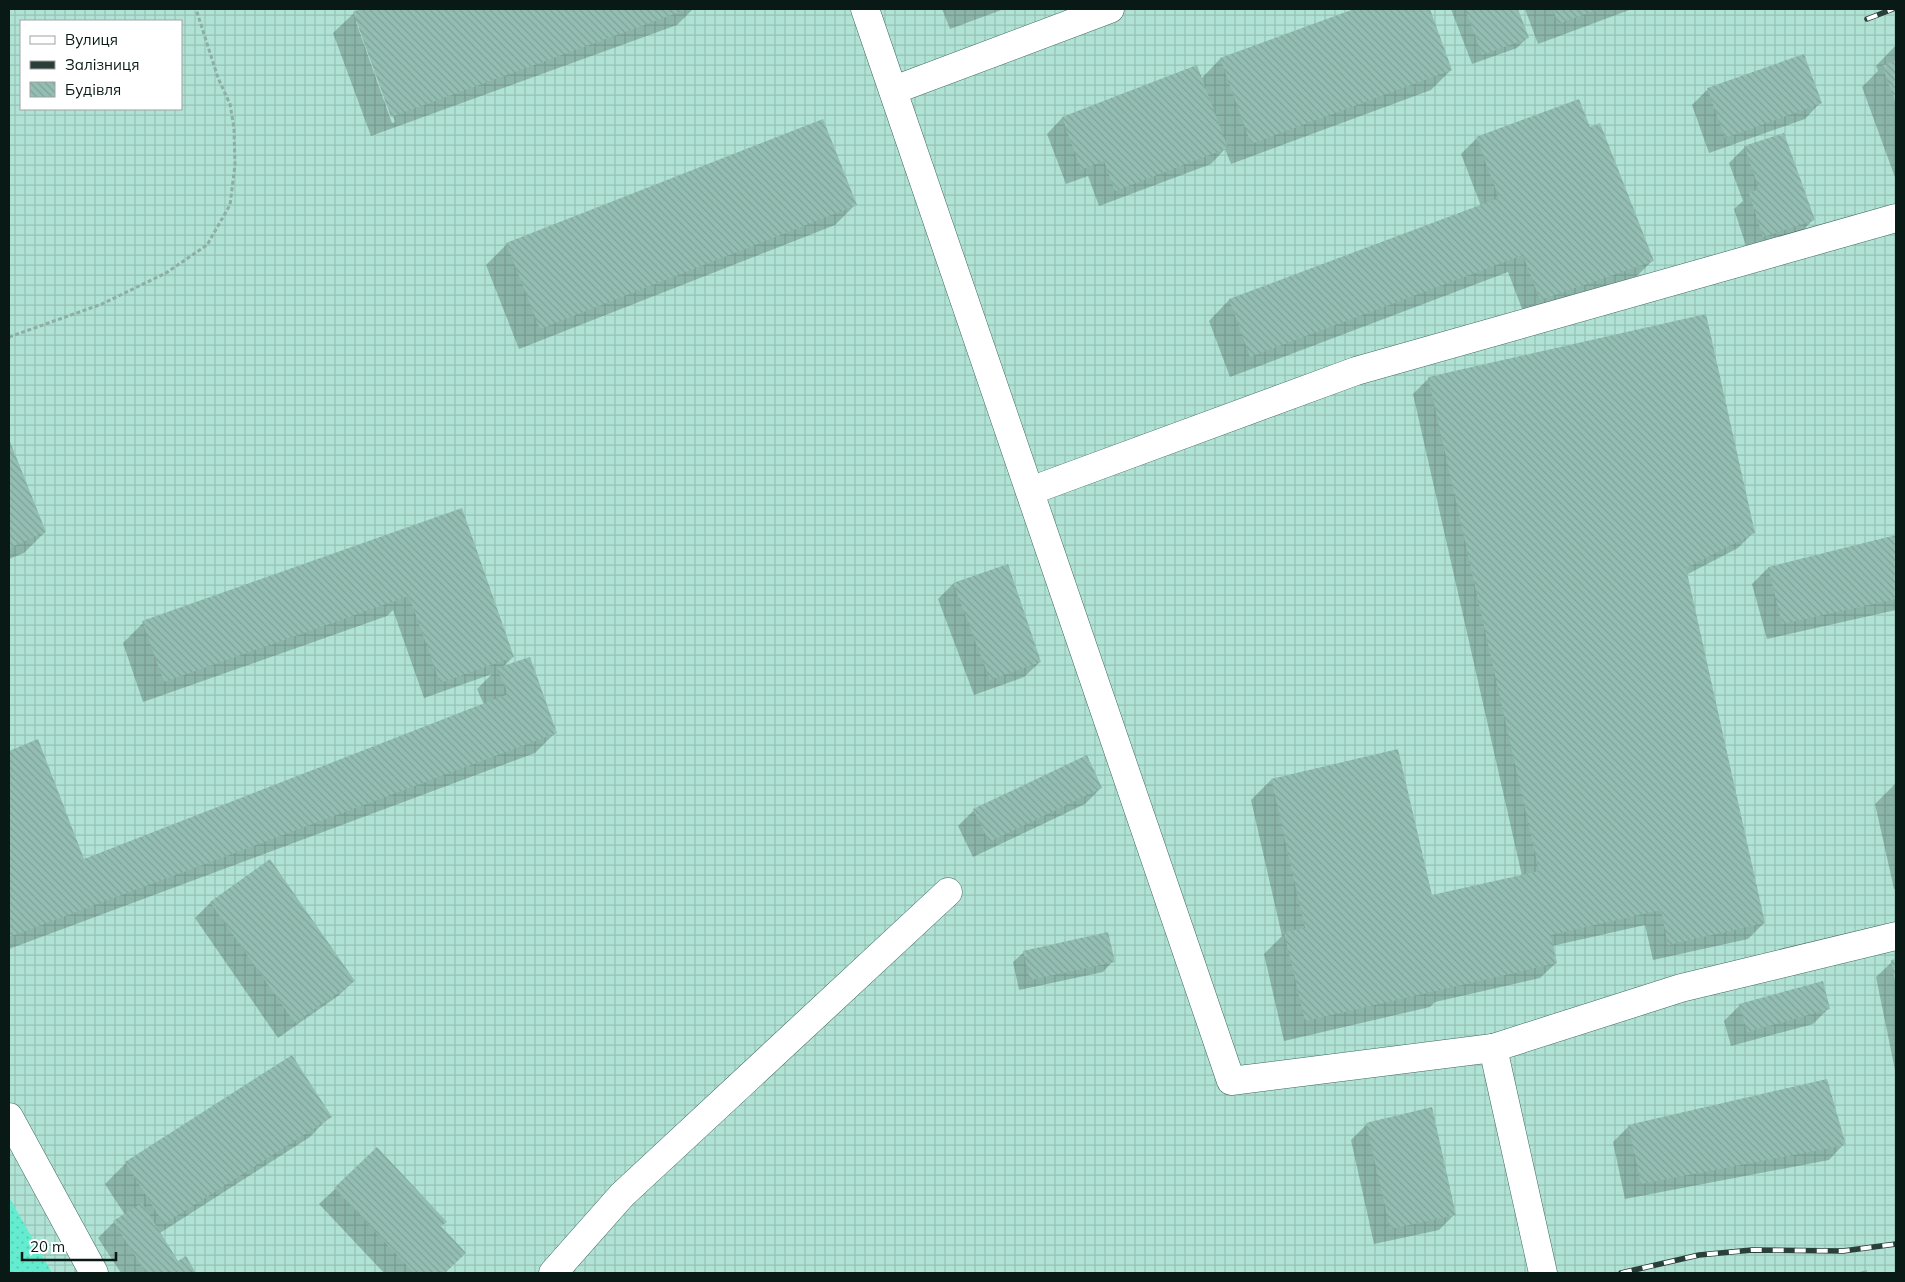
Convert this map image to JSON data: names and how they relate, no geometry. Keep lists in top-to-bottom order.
{
  "legend": ["Вулиця", "Залізниця", "Будівля"],
  "scale_bar": "20 m"
}
